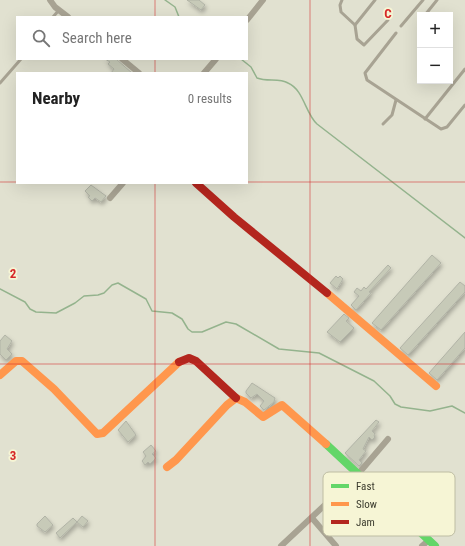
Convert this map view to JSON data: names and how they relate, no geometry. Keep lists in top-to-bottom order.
{
  "legend": ["Fast", "Slow", "Jam"],
  "page": {
    "map_buttons": ["+", "−"],
    "search": "Search here",
    "heading": ["Nearby", "0 results"]
  },
  "grid": {
    "columns": ["C"],
    "rows": ["2", "3"]
  }
}
